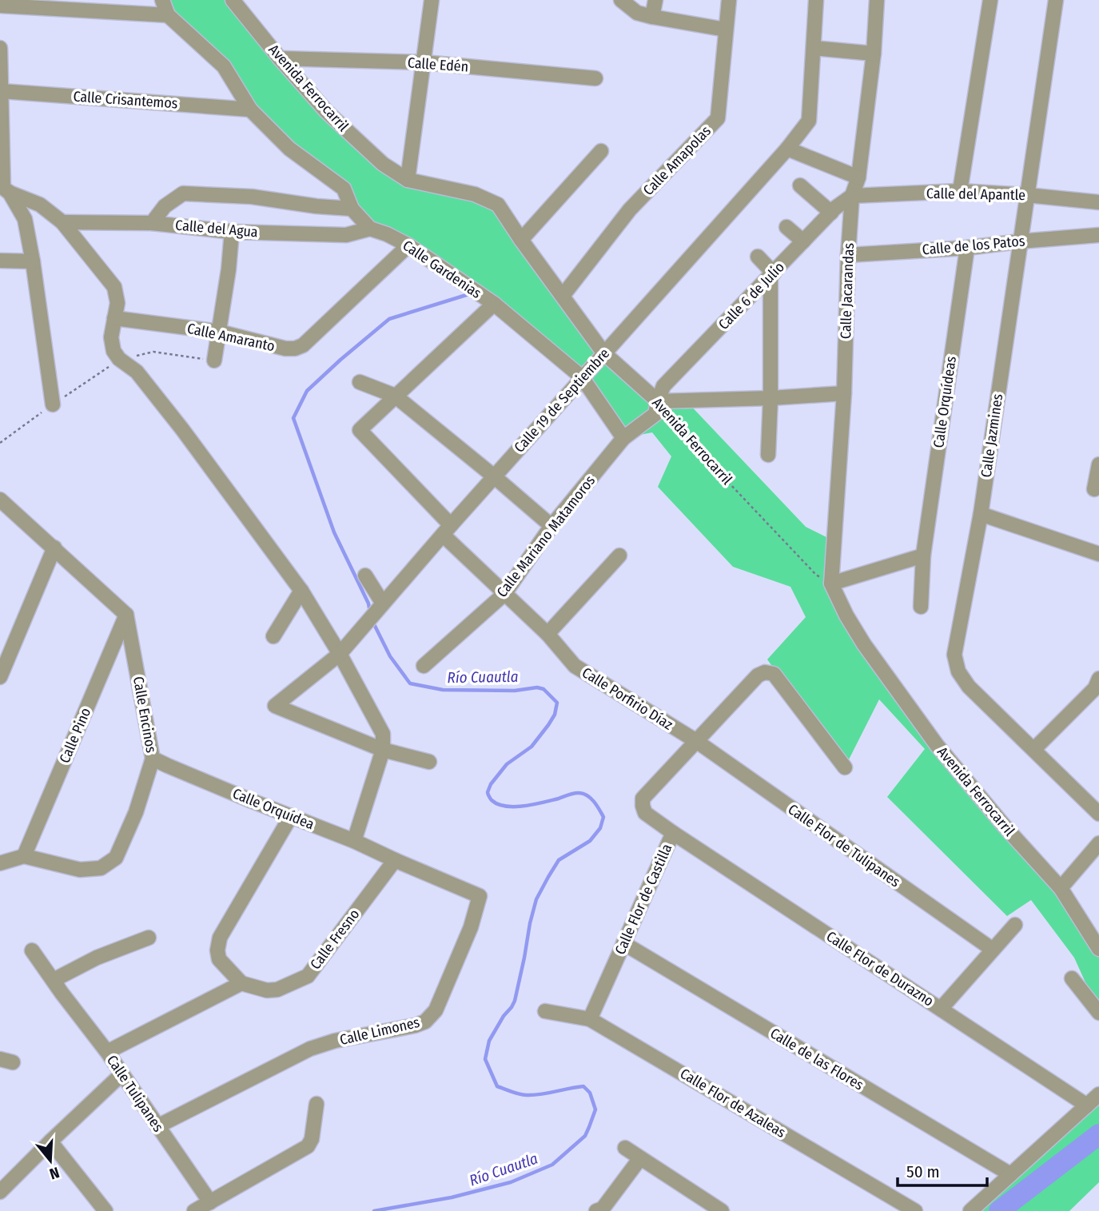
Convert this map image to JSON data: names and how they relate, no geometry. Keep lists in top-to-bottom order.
{
  "streets": {
    "street": [
      "Calle Edén",
      "Avenida Ferrocarril",
      "Calle Crisantemos",
      "Calle Amapolas",
      "Calle del Apantle",
      "Calle del Agua",
      "Calle de los Patos",
      "Calle Gardenias",
      "Calle Jacarandas",
      "Calle 6 de Julio",
      "Calle Amaranto",
      "Calle 19 de Septiembre",
      "Calle Orquídeas",
      "Calle Jazmines",
      "Calle Mariano Matamoros",
      "Calle Porfirio Díaz",
      "Calle Encinos",
      "Calle Pino",
      "Calle Orquídea",
      "Calle Flor de Tulipanes",
      "Calle Flor de Castilla",
      "Calle Fresno",
      "Calle Flor de Durazno",
      "Calle Limones",
      "Calle de las Flores",
      "Calle Tulipanes",
      "Calle Flor de Azaleas"
    ]
  },
  "crossings": [
    ["Calle Edén", "Avenida Ferrocarril"],
    ["Avenida Ferrocarril", "Calle Amapolas"],
    ["Avenida Ferrocarril", "Calle Jacarandas"],
    ["Avenida Ferrocarril", "Calle 6 de Julio"],
    ["Avenida Ferrocarril", "Calle 19 de Septiembre"],
    ["Avenida Ferrocarril", "Calle Mariano Matamoros"],
    ["Calle Crisantemos", "Calle Gardenias"],
    ["Calle del Apantle", "Calle Jacarandas"],
    ["Calle del Apantle", "Calle 6 de Julio"],
    ["Calle del Apantle", "Calle Jazmines"],
    ["Calle del Agua", "Calle Gardenias"],
    ["Calle de los Patos", "Calle Jacarandas"],
    ["Calle de los Patos", "Calle Orquídeas"],
    ["Calle de los Patos", "Calle Jazmines"],
    ["Calle Gardenias", "Calle Amaranto"],
    ["Calle Gardenias", "Calle 19 de Septiembre"],
    ["Calle Jacarandas", "Calle 6 de Julio"],
    ["Calle 6 de Julio", "Calle Mariano Matamoros"],
    ["Calle 19 de Septiembre", "Calle Porfirio Díaz"],
    ["Calle Mariano Matamoros", "Calle Porfirio Díaz"],
    ["Calle Porfirio Díaz", "Calle Flor de Tulipanes"],
    ["Calle Porfirio Díaz", "Calle Flor de Castilla"],
    ["Calle Encinos", "Calle Pino"],
    ["Calle Encinos", "Calle Orquídea"],
    ["Calle Orquídea", "Calle Fresno"],
    ["Calle Orquídea", "Calle Limones"],
    ["Calle Flor de Tulipanes", "Calle Flor de Castilla"],
    ["Calle Flor de Castilla", "Calle Flor de Durazno"],
    ["Calle Flor de Castilla", "Calle de las Flores"],
    ["Calle Flor de Castilla", "Calle Flor de Azaleas"],
    ["Calle Fresno", "Calle Limones"],
    ["Calle Limones", "Calle Tulipanes"]
  ],
  "water": ["Río Cuautla"],
  "scale_bar": "50 m",
  "north": "bottom"
}
